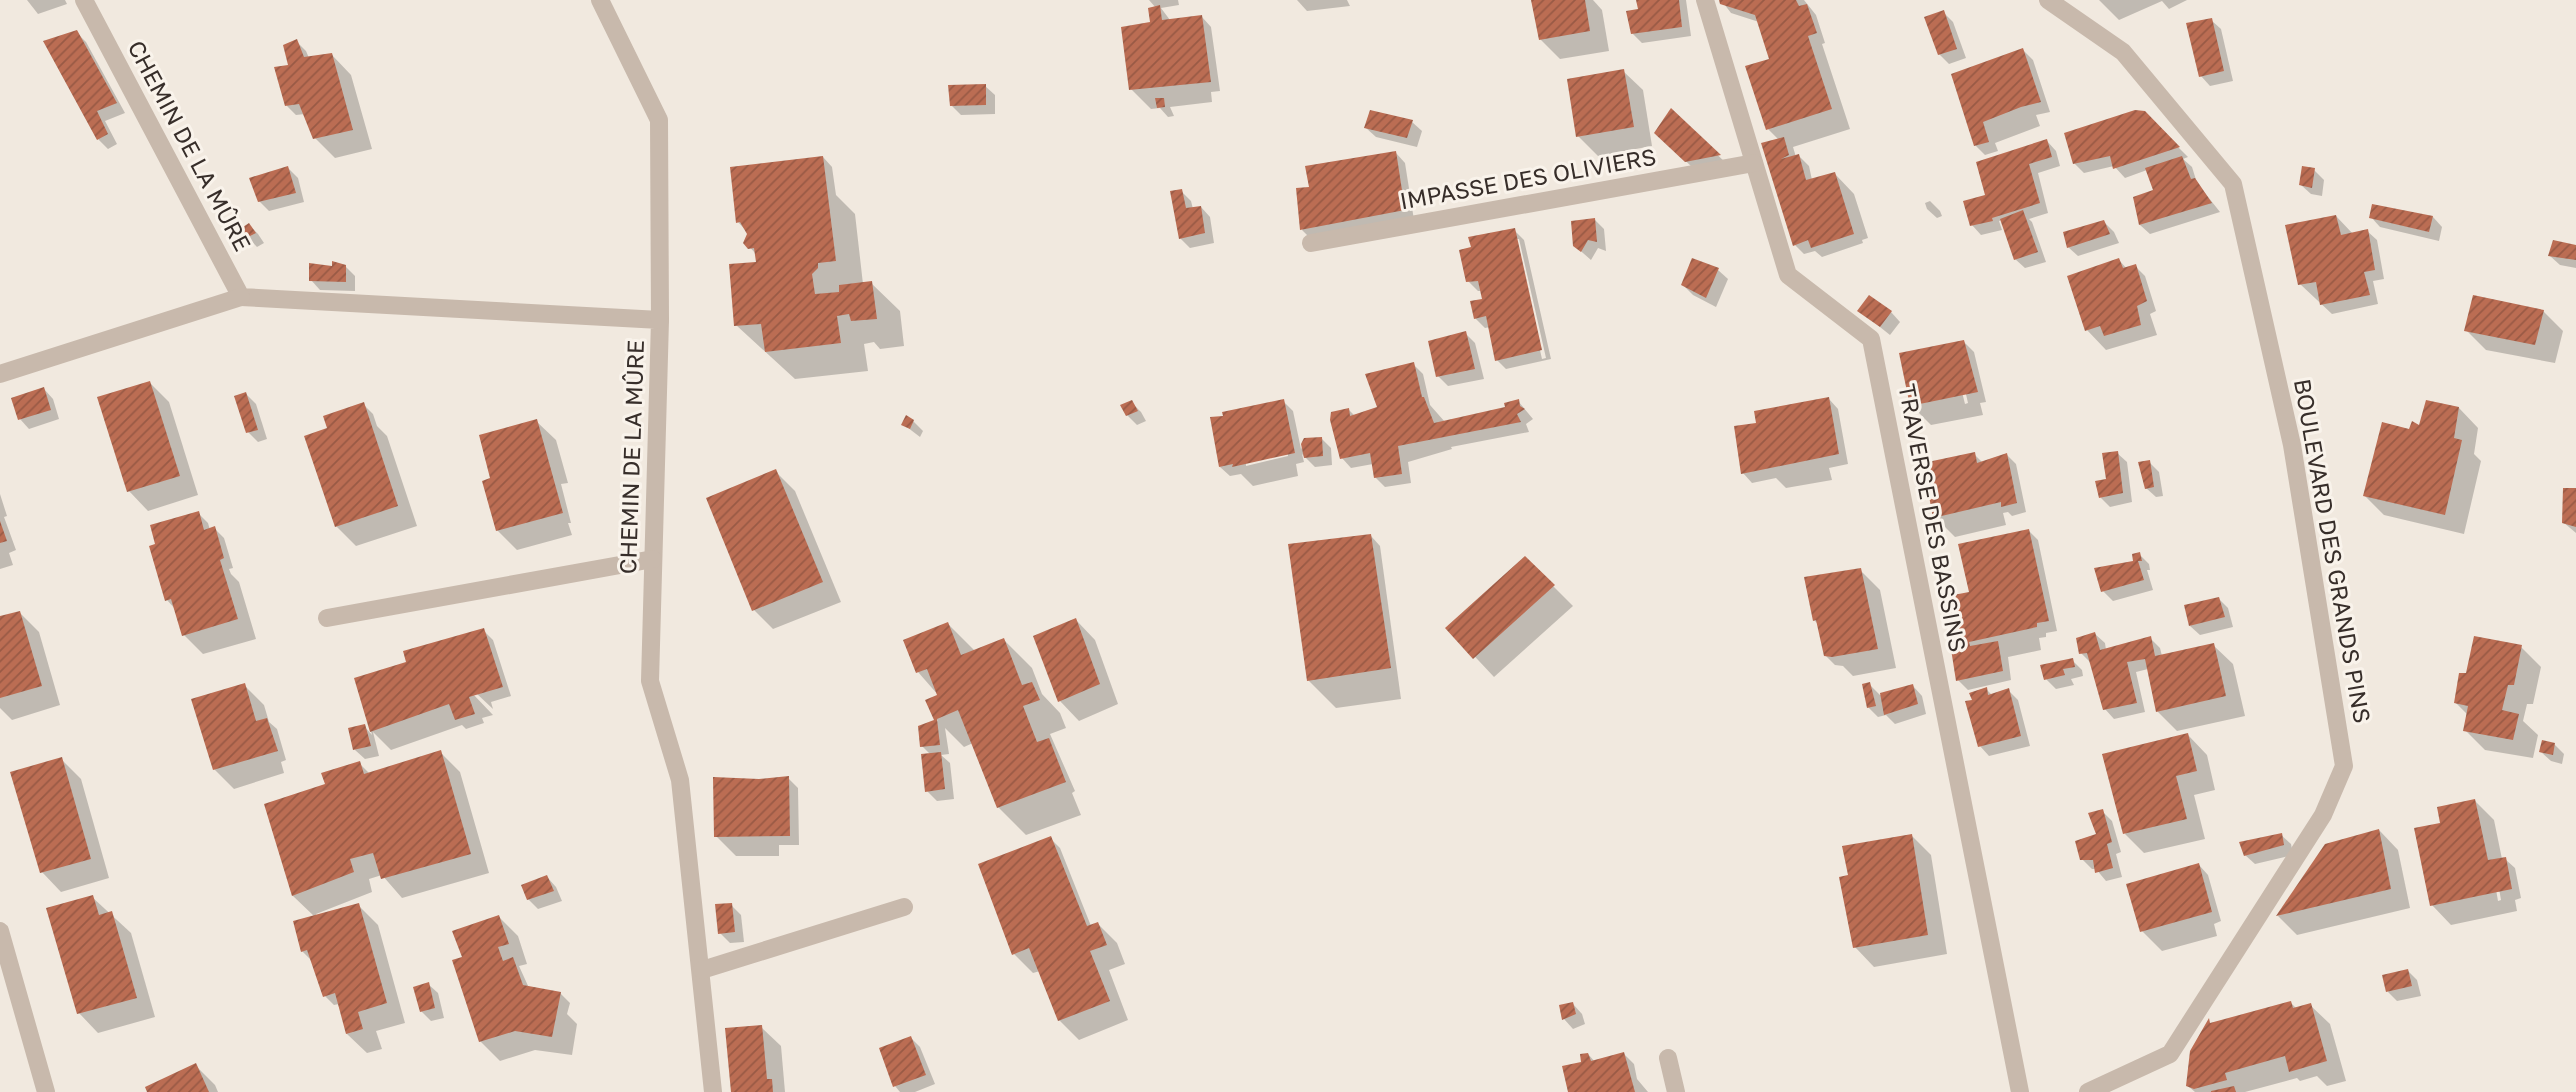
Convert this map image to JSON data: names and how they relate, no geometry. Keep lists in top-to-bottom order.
{
  "streets": {
    "street": [
      "CHEMIN DE LA MÛRE",
      "IMPASSE DES OLIVIERS",
      "TRAVERSE DES BASSINS",
      "BOULEVARD DES GRANDS PINS"
    ]
  },
  "crossings": [
    ["IMPASSE DES OLIVIERS", "TRAVERSE DES BASSINS"]
  ]
}
